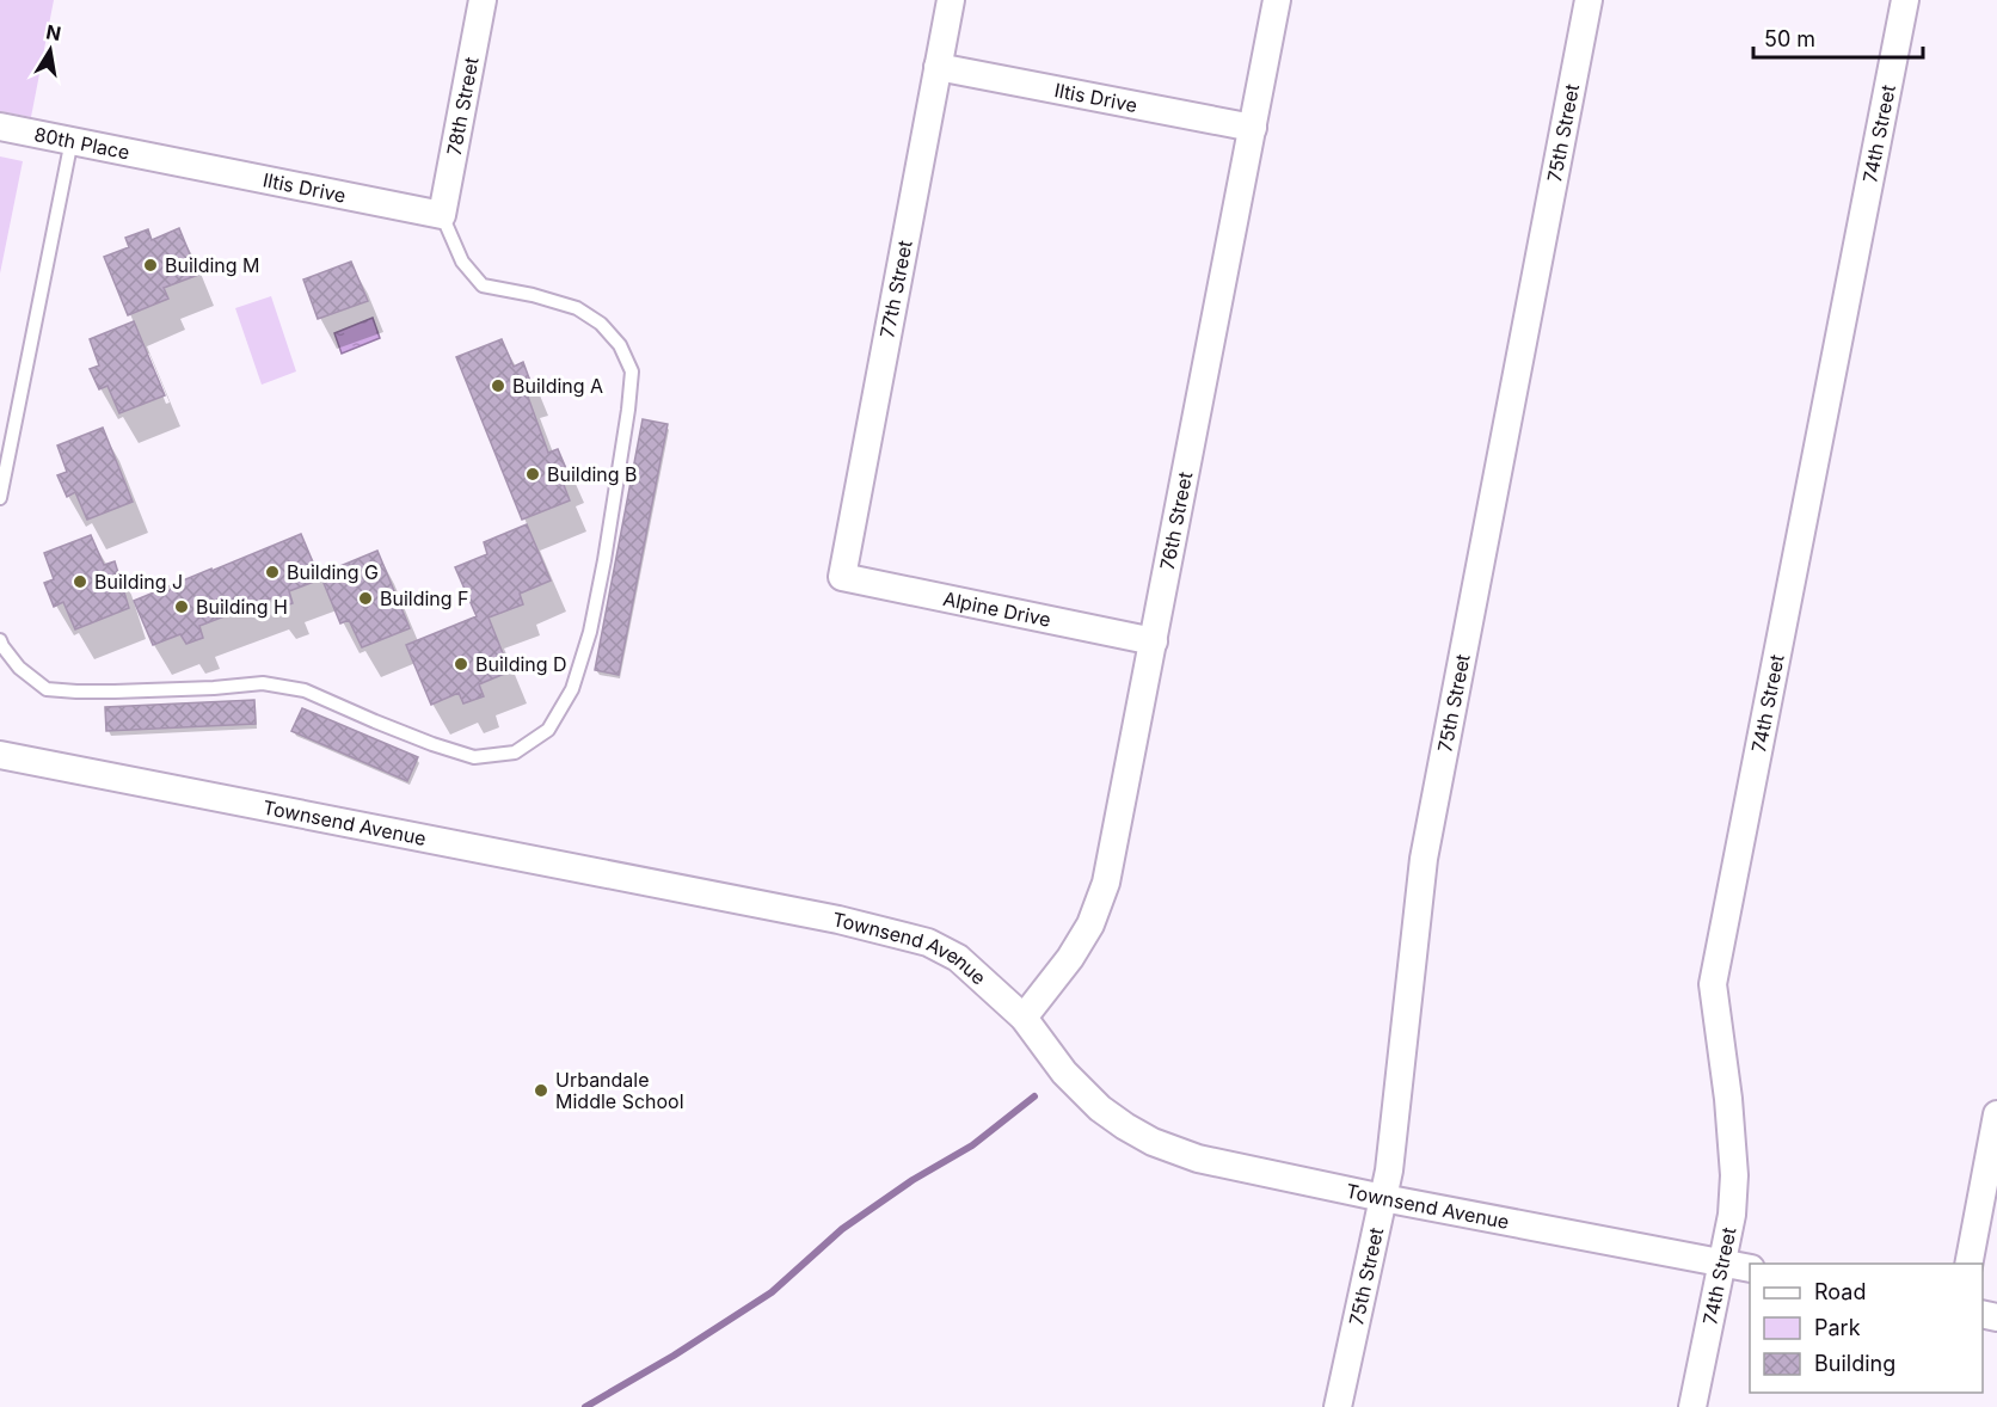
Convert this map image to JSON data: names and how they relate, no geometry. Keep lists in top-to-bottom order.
{
  "streets": {
    "street": [
      "Iltis Drive",
      "78th Street",
      "75th Street",
      "74th Street",
      "80th Place",
      "77th Street",
      "76th Street",
      "Alpine Drive",
      "Townsend Avenue"
    ]
  },
  "crossings": [
    ["Iltis Drive", "78th Street"],
    ["Iltis Drive", "80th Place"],
    ["Iltis Drive", "77th Street"],
    ["Iltis Drive", "76th Street"],
    ["75th Street", "Townsend Avenue"],
    ["74th Street", "Townsend Avenue"],
    ["77th Street", "Alpine Drive"],
    ["76th Street", "Alpine Drive"],
    ["76th Street", "Townsend Avenue"]
  ],
  "places": [
    "Building M",
    "Building A",
    "Building B",
    "Building G",
    "Building J",
    "Building F",
    "Building H",
    "Building D",
    "Urbandale Middle School"
  ],
  "legend": ["Road", "Park", "Building"],
  "scale_bar": "50 m",
  "north": "top"
}
